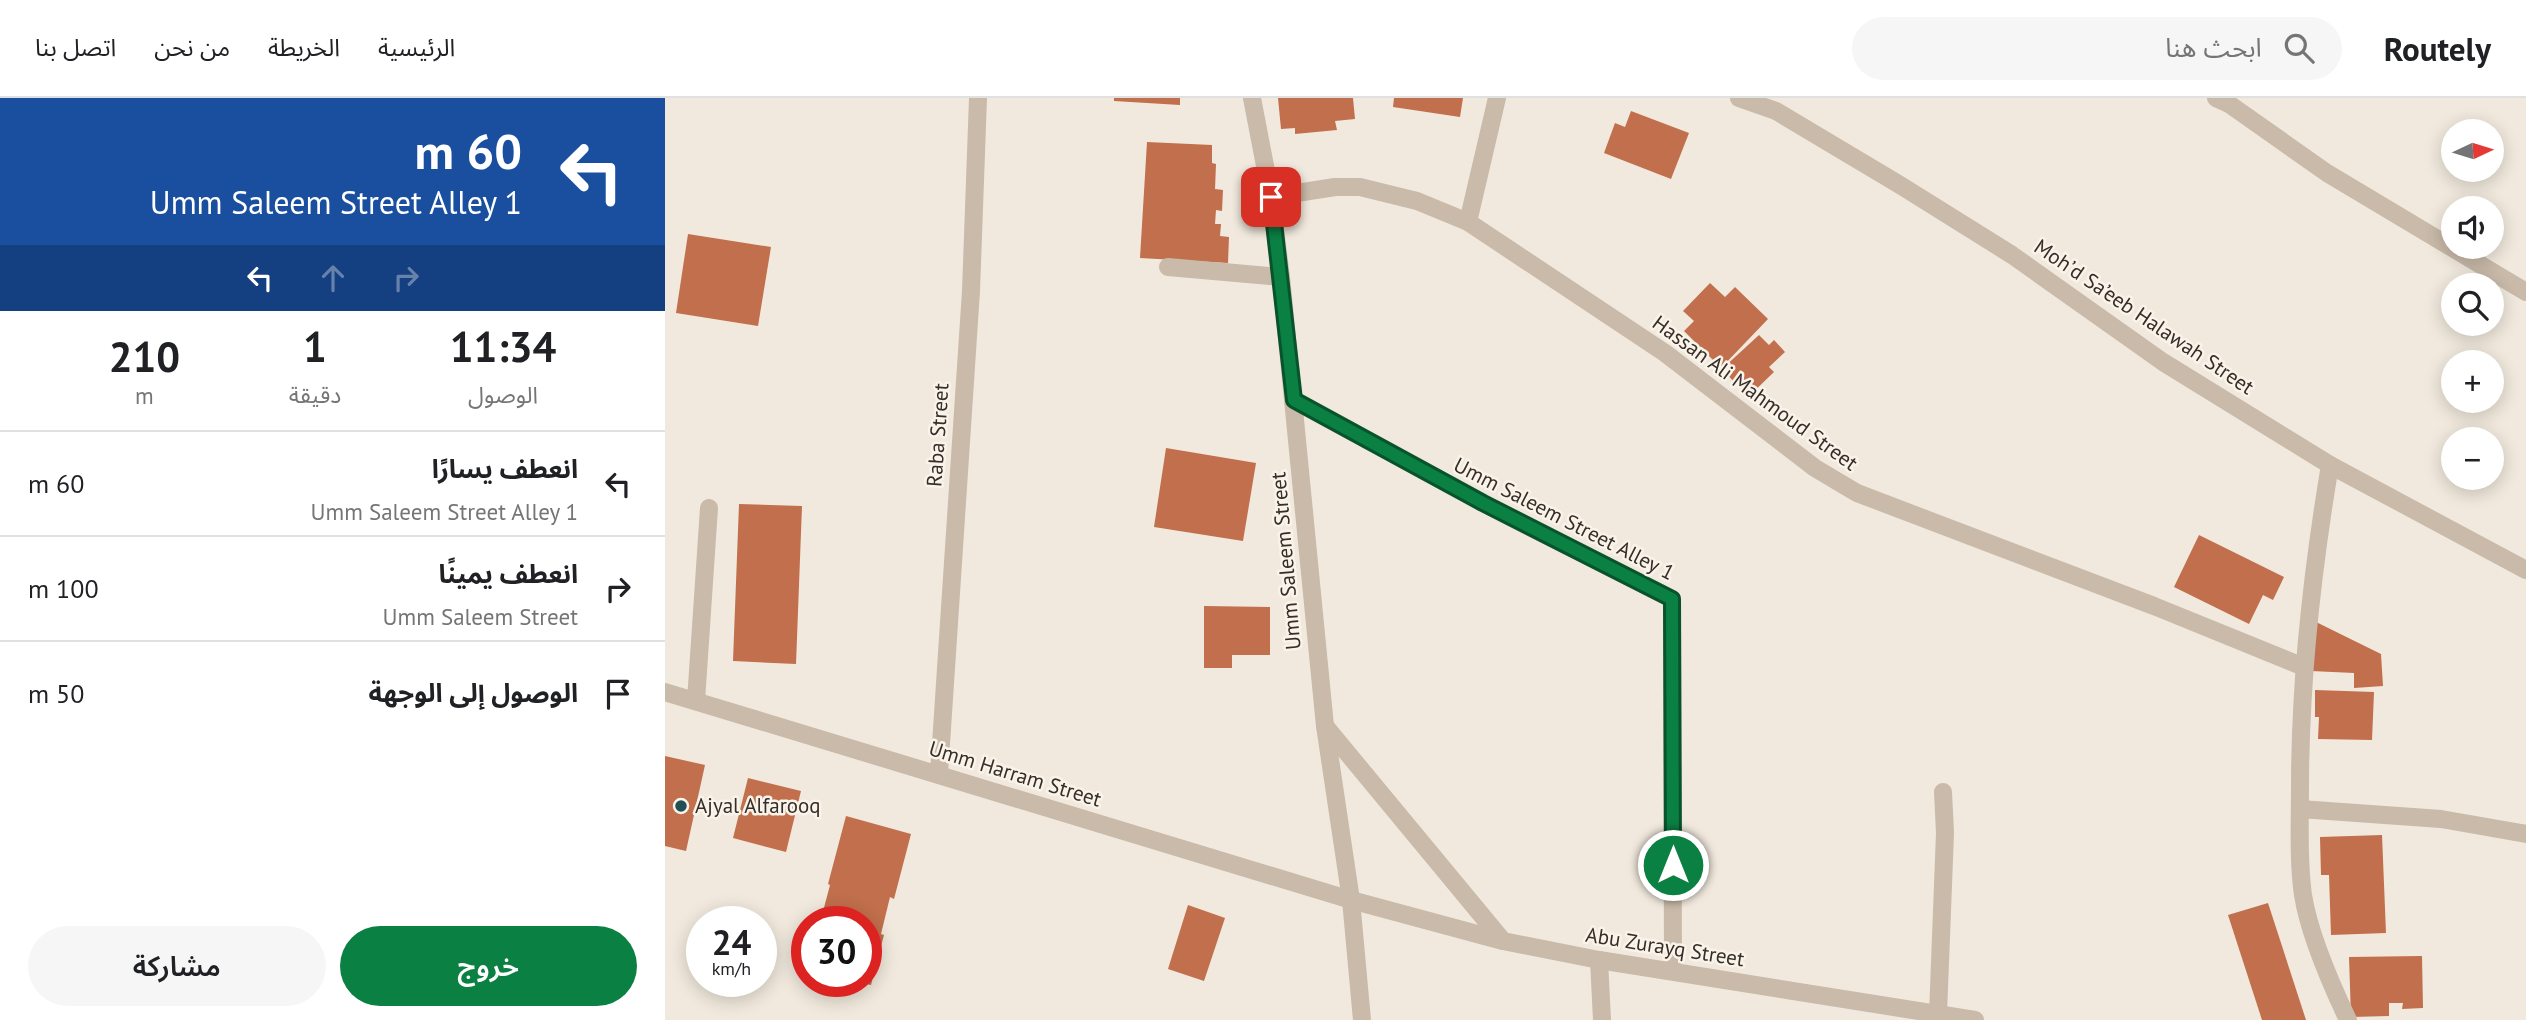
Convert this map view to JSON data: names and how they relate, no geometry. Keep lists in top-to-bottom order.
{
  "streets": {
    "street": [
      "Moh’d Sa’eeb Halawah Street",
      "Hassan Ali Mahmoud Street",
      "Raba Street",
      "Umm Saleem Street Alley 1",
      "Umm Saleem Street",
      "Umm Harram Street",
      "Abu Zurayq Street"
    ]
  },
  "crossings": [
    ["Hassan Ali Mahmoud Street", "Umm Saleem Street"],
    ["Raba Street", "Umm Harram Street"],
    ["Umm Saleem Street Alley 1", "Umm Saleem Street"],
    ["Umm Saleem Street Alley 1", "Abu Zurayq Street"],
    ["Umm Saleem Street", "Umm Harram Street"],
    ["Umm Saleem Street", "Abu Zurayq Street"],
    ["Umm Harram Street", "Abu Zurayq Street"]
  ],
  "places": ["Ajyal Alfarooq"],
  "north": "right",
  "page": {
    "header": "Routely",
    "search": "ابحث هنا",
    "nav": [
      "الرئيسية",
      "الخريطة",
      "من نحن",
      "اتصل بنا"
    ],
    "turn": ["60 m", "Umm Saleem Street Alley 1"],
    "map_buttons": ["+", "−"],
    "eta": [
      "11:34",
      "الوصول",
      "1",
      "دقيقة",
      "210",
      "m"
    ],
    "list": [
      {
        "name": "انعطف يسارًا",
        "note": "Umm Saleem Street Alley 1",
        "value": "60 m"
      },
      {
        "name": "انعطف يمينًا",
        "note": "Umm Saleem Street",
        "value": "100 m"
      },
      {
        "name": "الوصول إلى الوجهة",
        "value": "50 m"
      }
    ],
    "speed": "24 km/h",
    "limit": "30",
    "buttons": ["خروج", "مشاركة"]
  }
}
